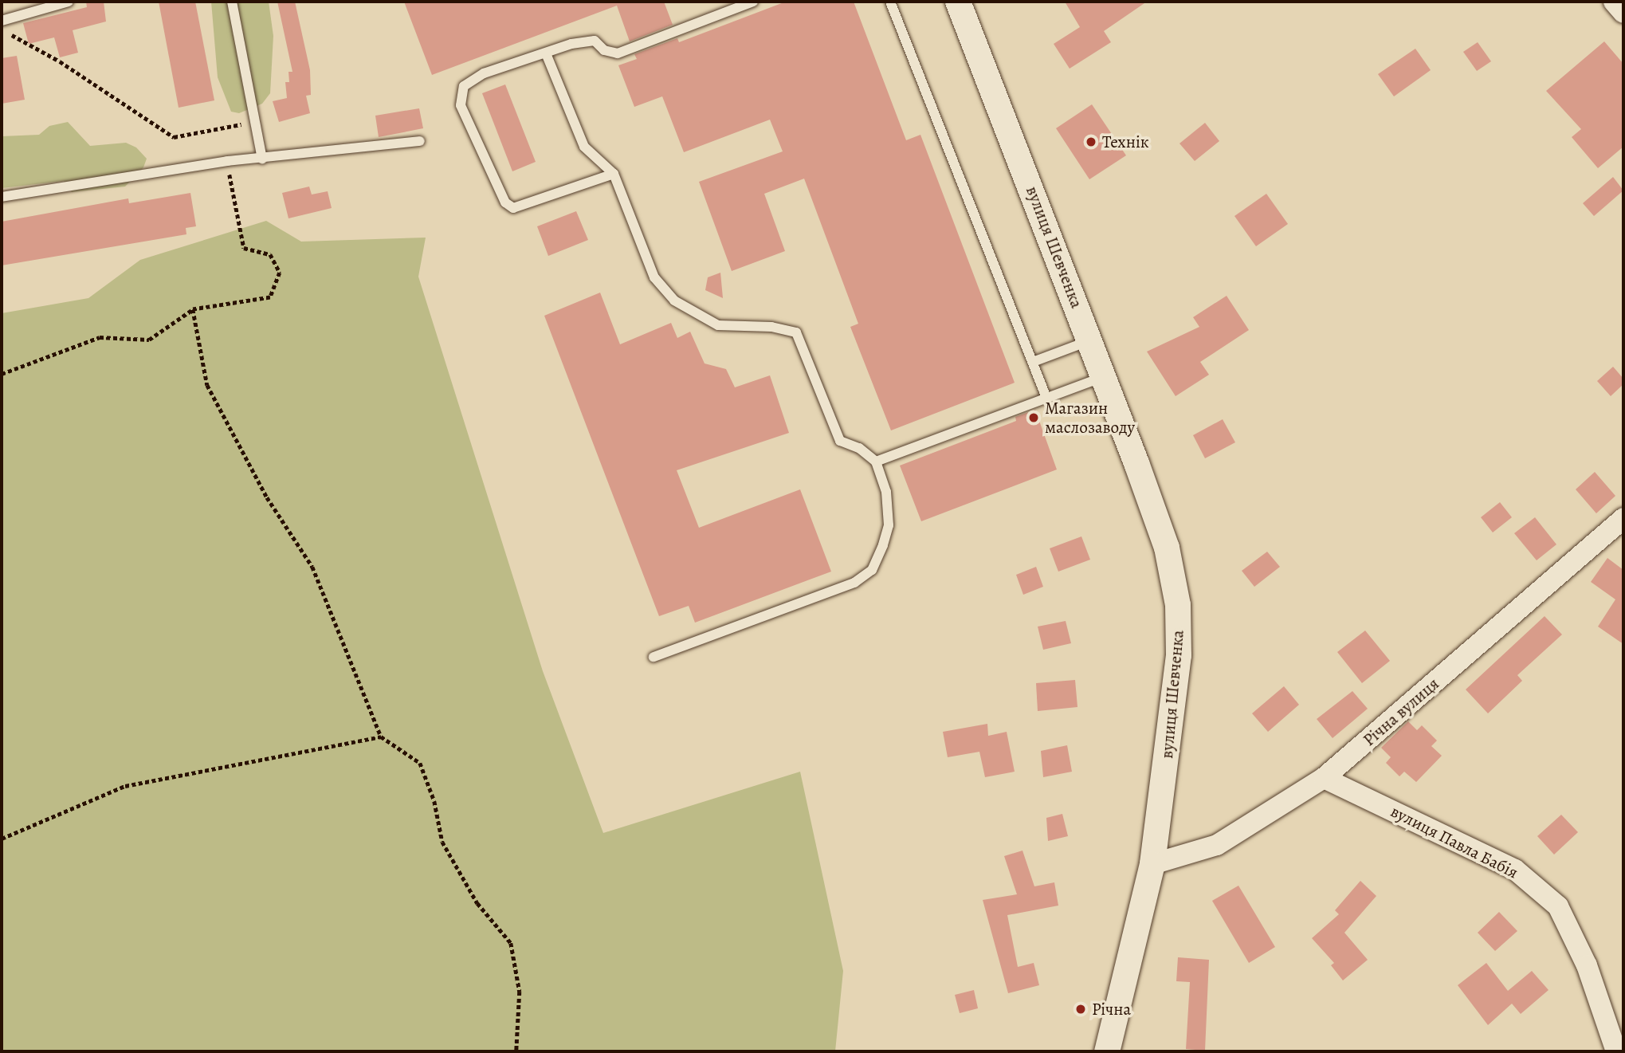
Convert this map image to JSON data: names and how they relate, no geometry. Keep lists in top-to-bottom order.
{
  "streets": {
    "street": ["вулиця Шевченка", "Річна вулиця", "вулиця Павла Бабія"]
  },
  "crossings": [
    ["вулиця Шевченка", "Річна вулиця"],
    ["Річна вулиця", "вулиця Павла Бабія"]
  ],
  "places": ["Технік", "Магазин маслозаводу", "Річна"]
}
